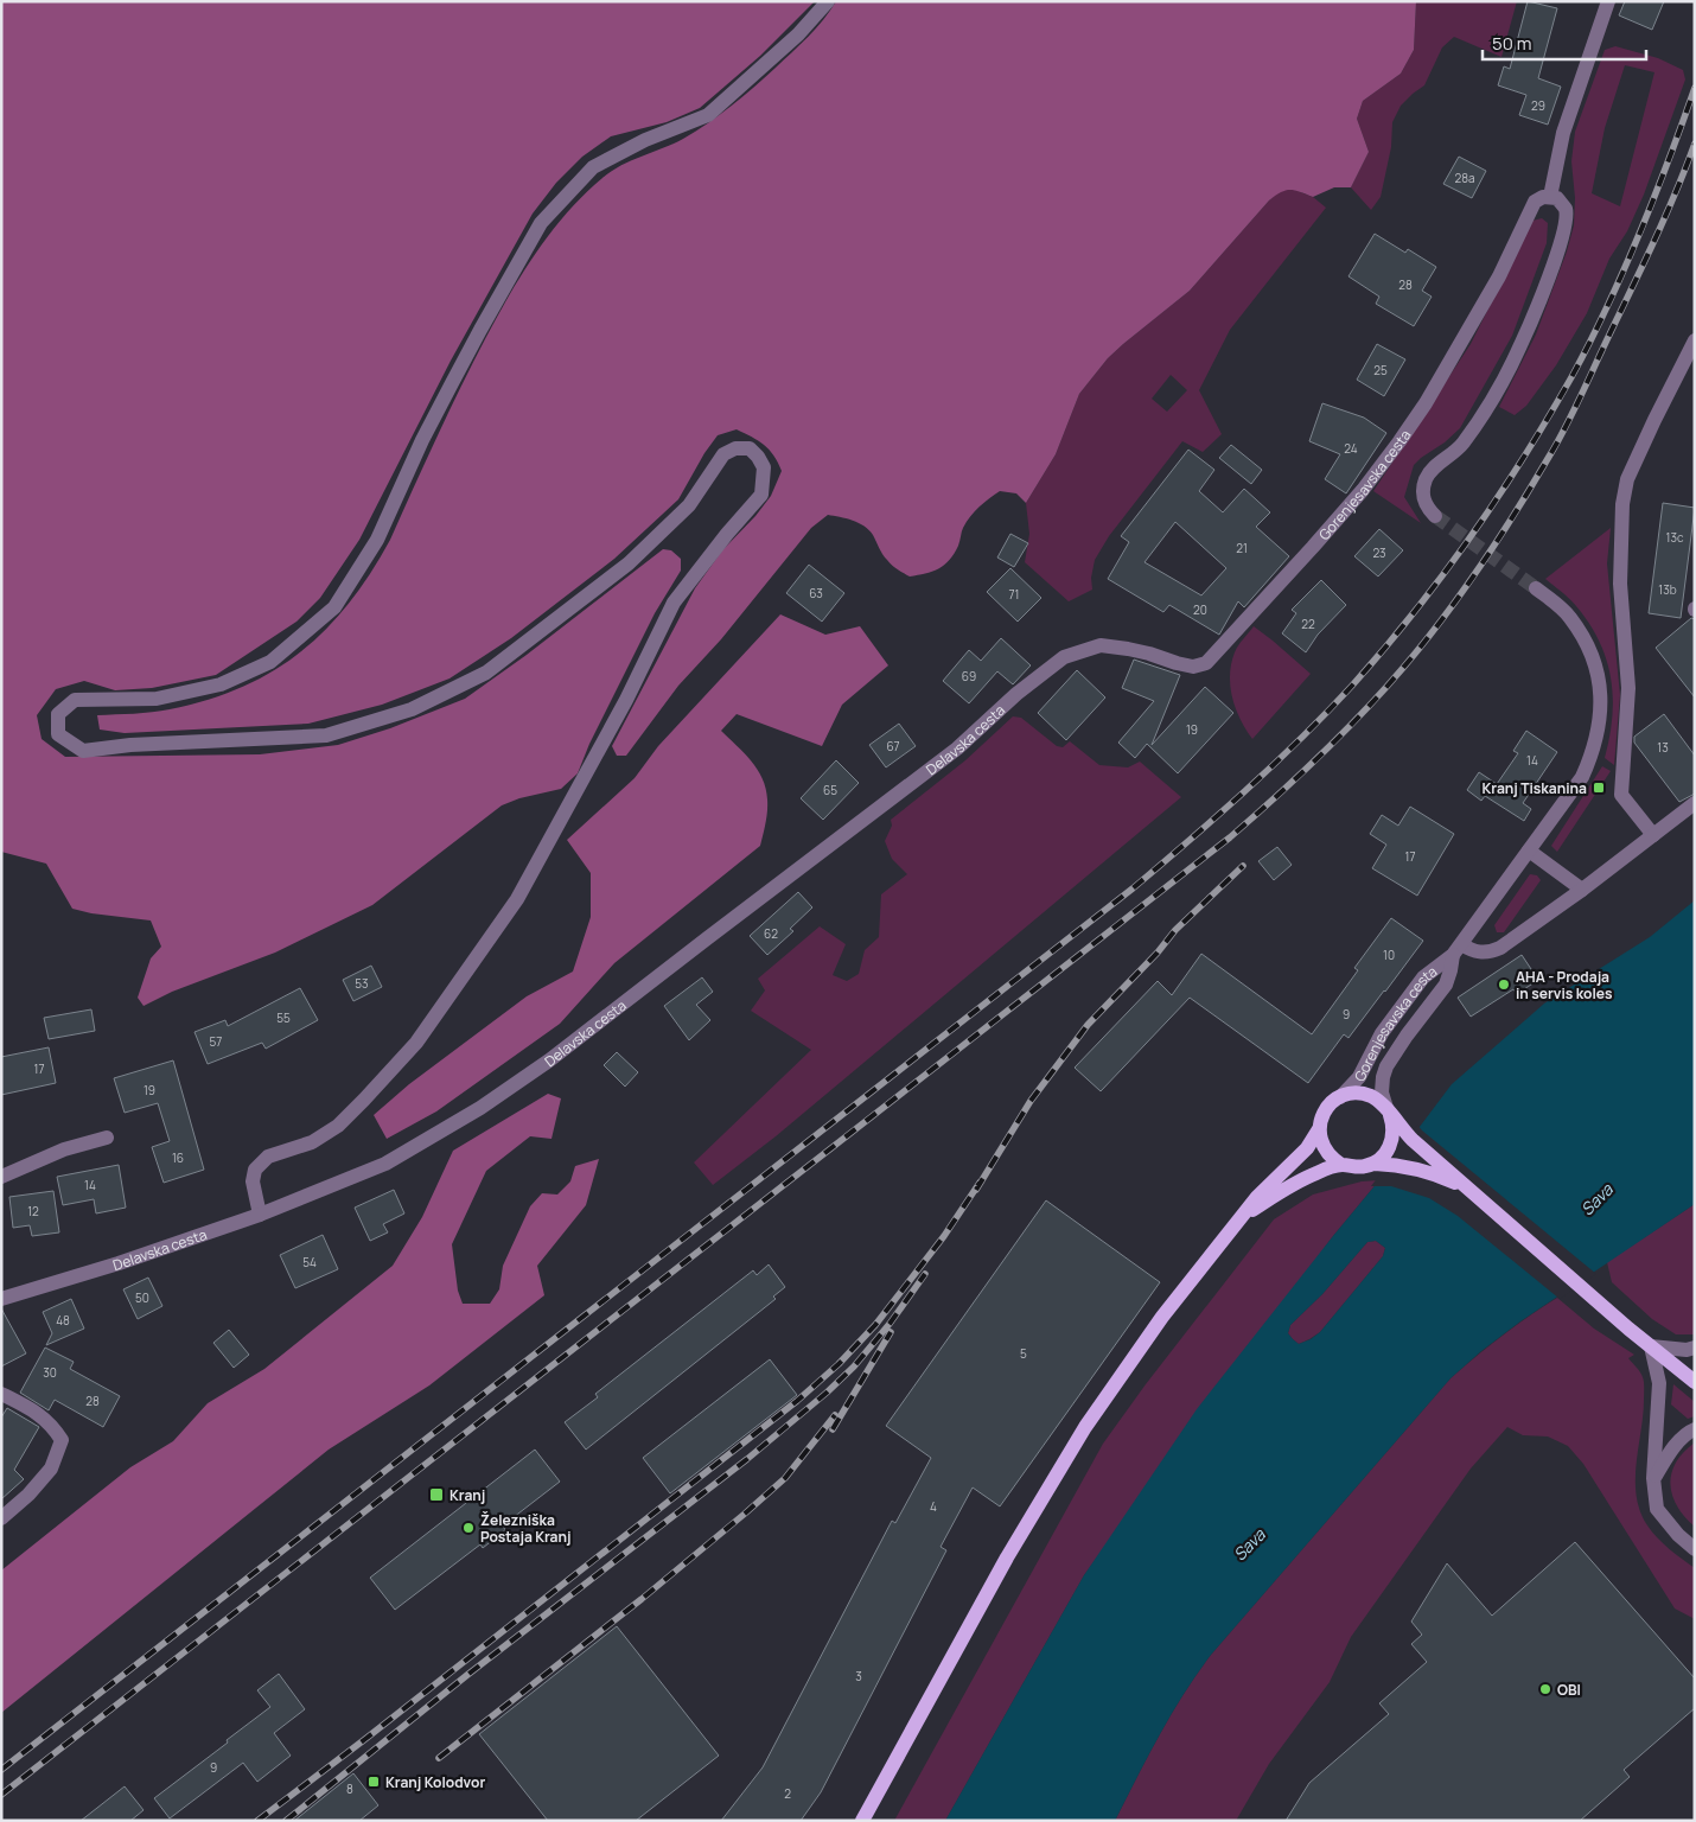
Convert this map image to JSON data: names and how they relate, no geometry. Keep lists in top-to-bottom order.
{
  "streets": {
    "street": ["Gorenjesavska cesta", "Delavska cesta"]
  },
  "crossings": [
    ["Gorenjesavska cesta", "Delavska cesta"]
  ],
  "water": ["Sava"],
  "places": {
    "transit": ["Kranj Tiskanina", "Kranj", "Kranj Kolodvor"],
    "other": ["AHA - Prodaja in servis koles", "Železniška Postaja Kranj", "OBI"]
  },
  "house_numbers": [
    "29",
    "28a",
    "28",
    "25",
    "24",
    "13c",
    "21",
    "23",
    "13b",
    "63",
    "71",
    "20",
    "22",
    "69",
    "19",
    "67",
    "13",
    "14",
    "65",
    "17",
    "62",
    "10",
    "53",
    "9",
    "55",
    "57",
    "17",
    "19",
    "16",
    "14",
    "12",
    "54",
    "50",
    "48",
    "5",
    "30",
    "28",
    "4",
    "3",
    "9",
    "8",
    "2"
  ],
  "scale_bar": "50 m"
}
